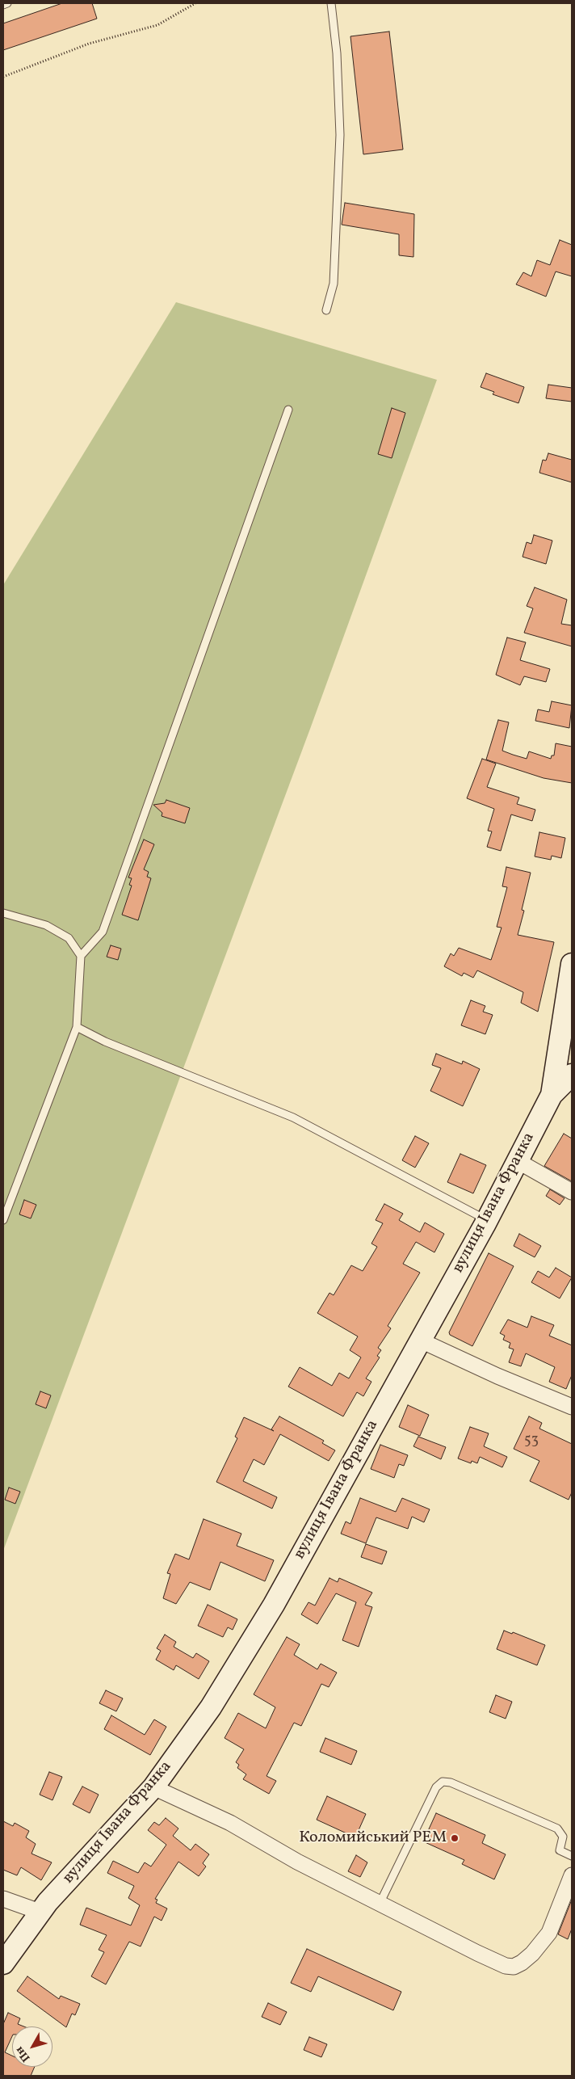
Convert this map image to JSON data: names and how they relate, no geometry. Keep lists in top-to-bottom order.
{
  "streets": {
    "street": ["вулиця Івана Франка"]
  },
  "places": ["Коломийський РЕМ"],
  "house_numbers": ["53"],
  "north": "bottom left"
}
